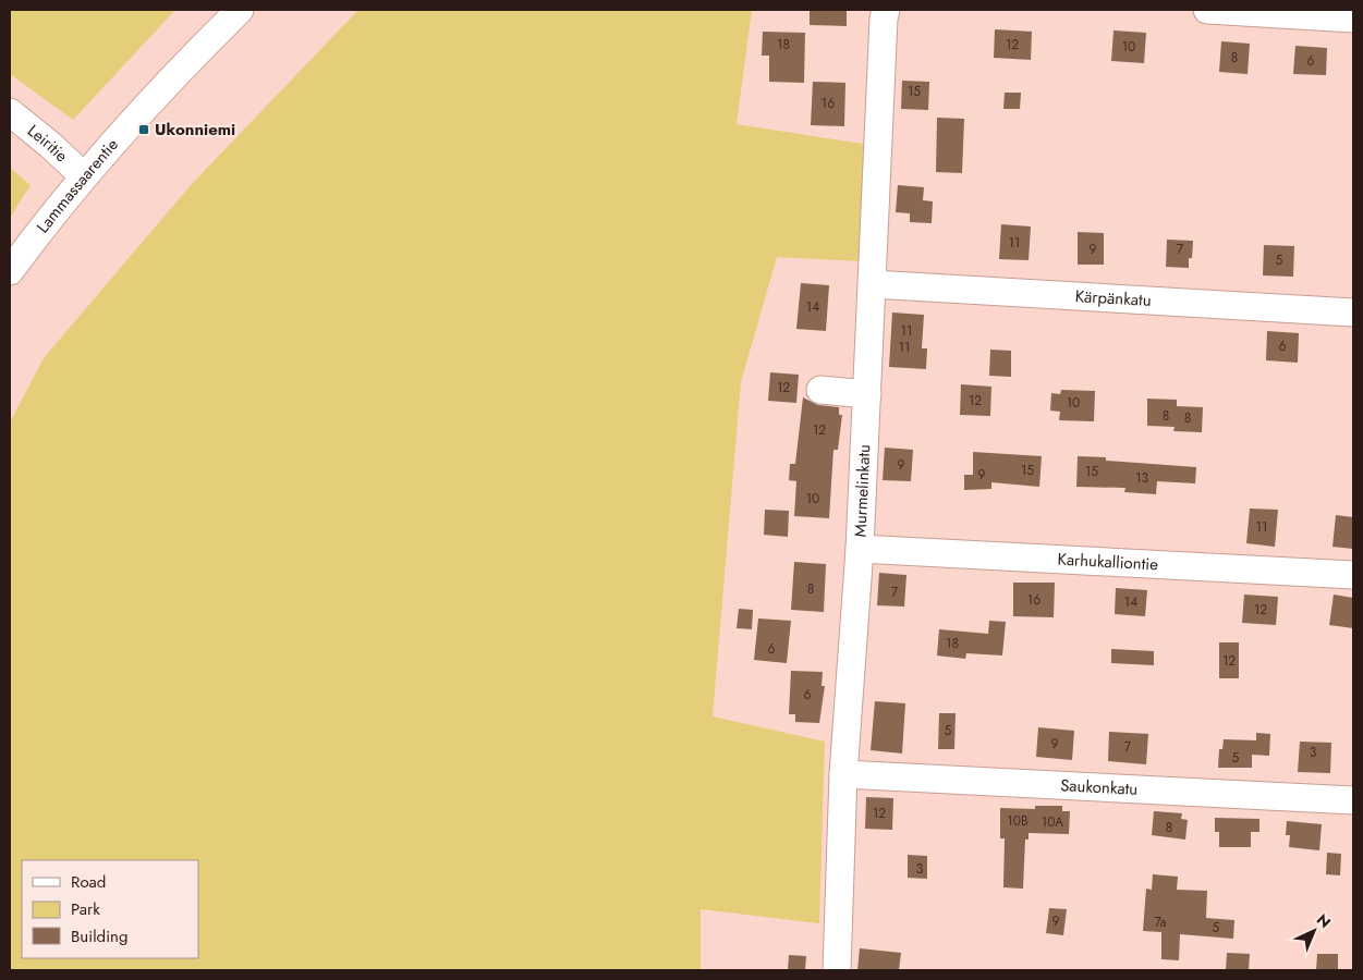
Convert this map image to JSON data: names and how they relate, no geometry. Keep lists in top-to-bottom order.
{
  "streets": {
    "street": [
      "Leiritie",
      "Lammassaarentie",
      "Kärpänkatu",
      "Murmelinkatu",
      "Karhukalliontie",
      "Saukonkatu"
    ]
  },
  "crossings": [
    ["Leiritie", "Lammassaarentie"],
    ["Kärpänkatu", "Murmelinkatu"],
    ["Murmelinkatu", "Karhukalliontie"],
    ["Murmelinkatu", "Saukonkatu"]
  ],
  "places": {
    "transit": ["Ukonniemi"]
  },
  "house_numbers": [
    "18",
    "12",
    "10",
    "8",
    "6",
    "15",
    "16",
    "11",
    "9",
    "7",
    "5",
    "14",
    "11",
    "6",
    "11",
    "12",
    "12",
    "10",
    "8",
    "8",
    "12",
    "9",
    "15",
    "15",
    "9",
    "13",
    "10",
    "11",
    "8",
    "7",
    "16",
    "14",
    "12",
    "18",
    "6",
    "12",
    "6",
    "5",
    "9",
    "7",
    "3",
    "5",
    "12",
    "10B",
    "10A",
    "8",
    "3",
    "9",
    "7a",
    "5"
  ],
  "legend": ["Road", "Park", "Building"],
  "north": "top right"
}
